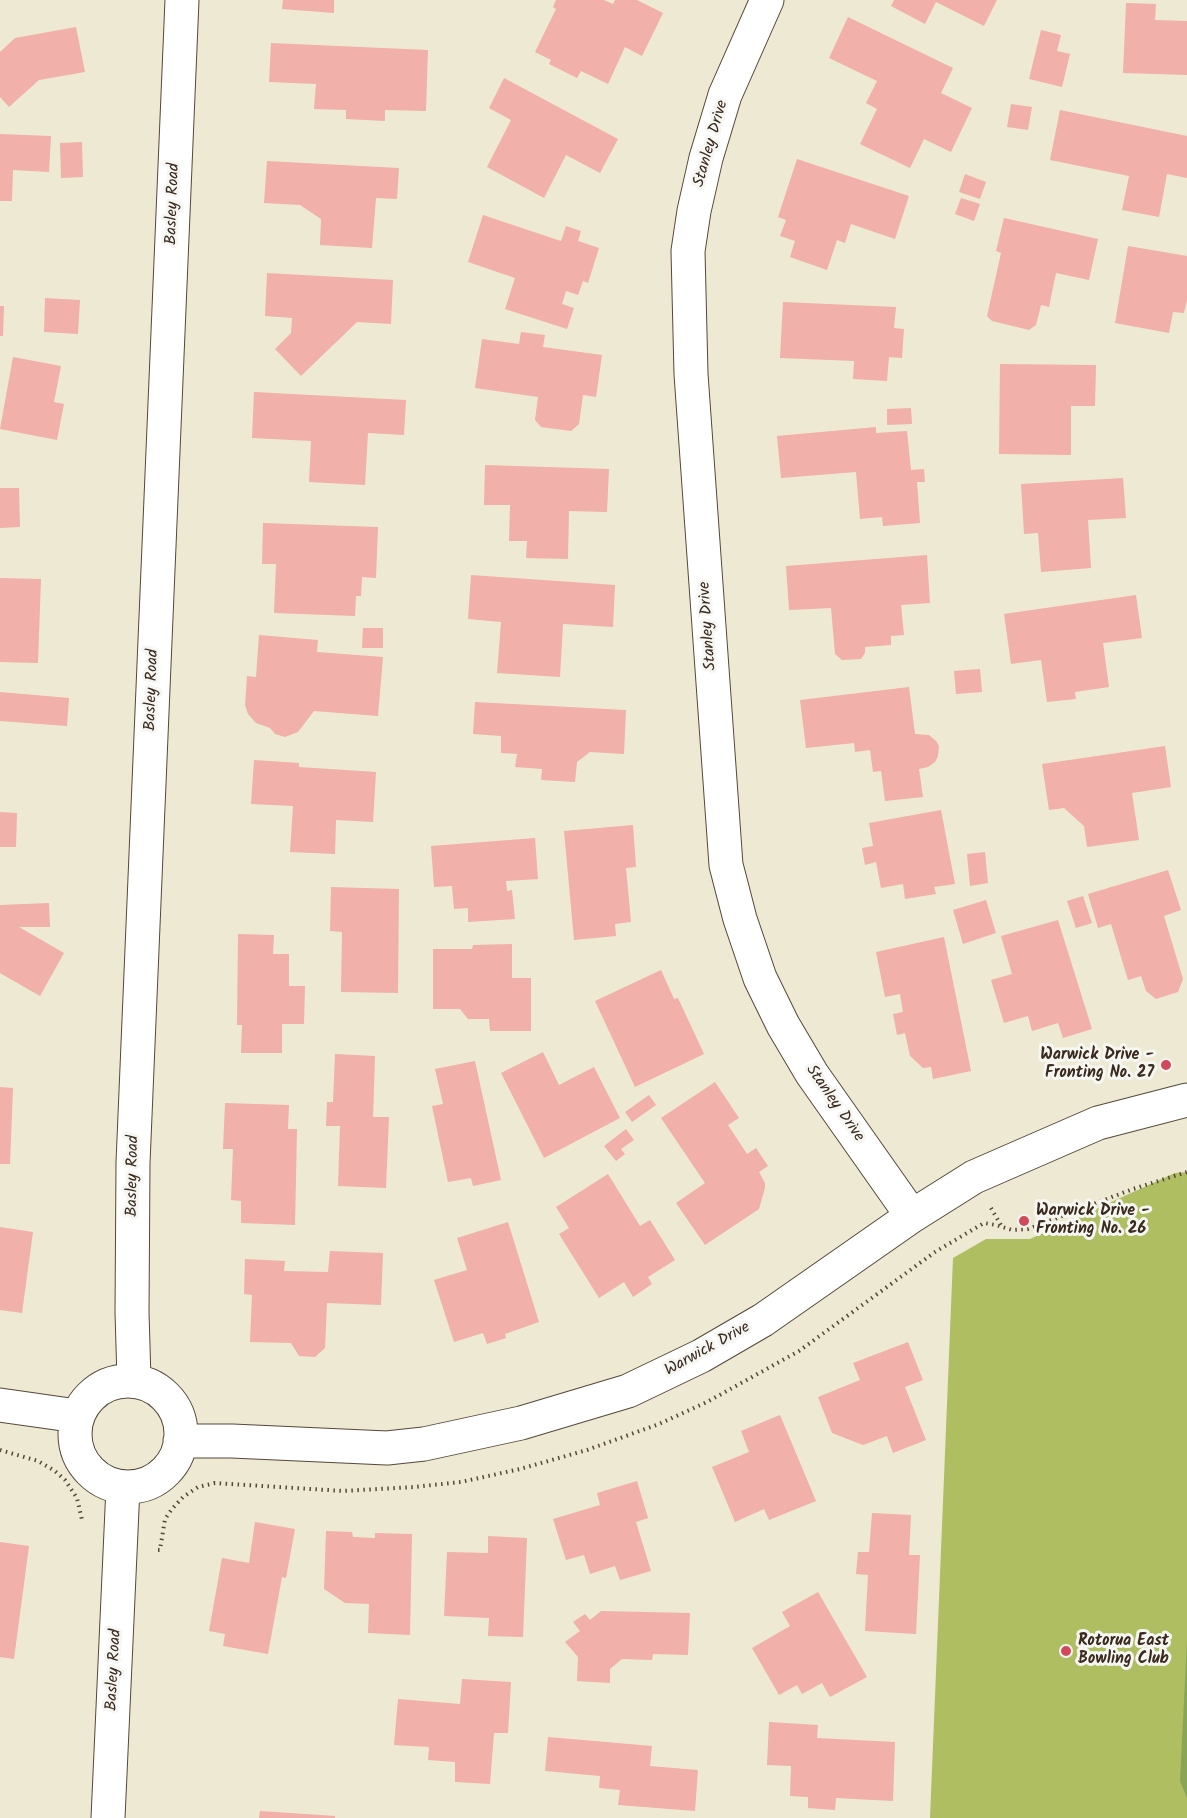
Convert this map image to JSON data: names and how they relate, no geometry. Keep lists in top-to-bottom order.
{
  "streets": {
    "street": ["Stanley Drive", "Basley Road", "Warwick Drive"]
  },
  "crossings": [
    ["Stanley Drive", "Warwick Drive"],
    ["Basley Road", "Warwick Drive"]
  ],
  "places": ["Warwick Drive - Fronting No. 27", "Warwick Drive - Fronting No. 26", "Rotorua East Bowling Club"]
}
